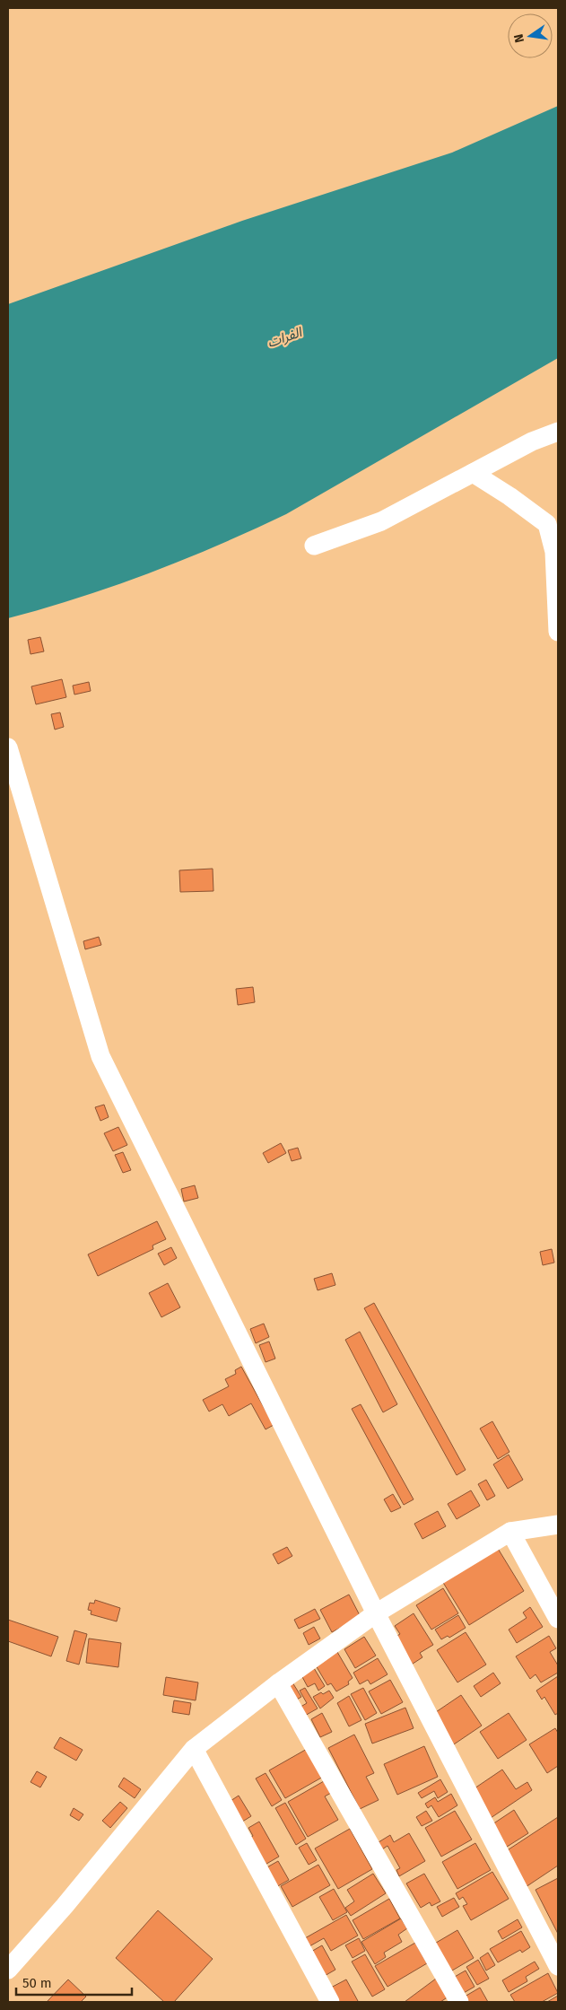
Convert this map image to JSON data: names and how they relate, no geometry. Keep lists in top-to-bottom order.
{
  "water": ["الفرات"],
  "scale_bar": "50 m",
  "north": "left"
}
